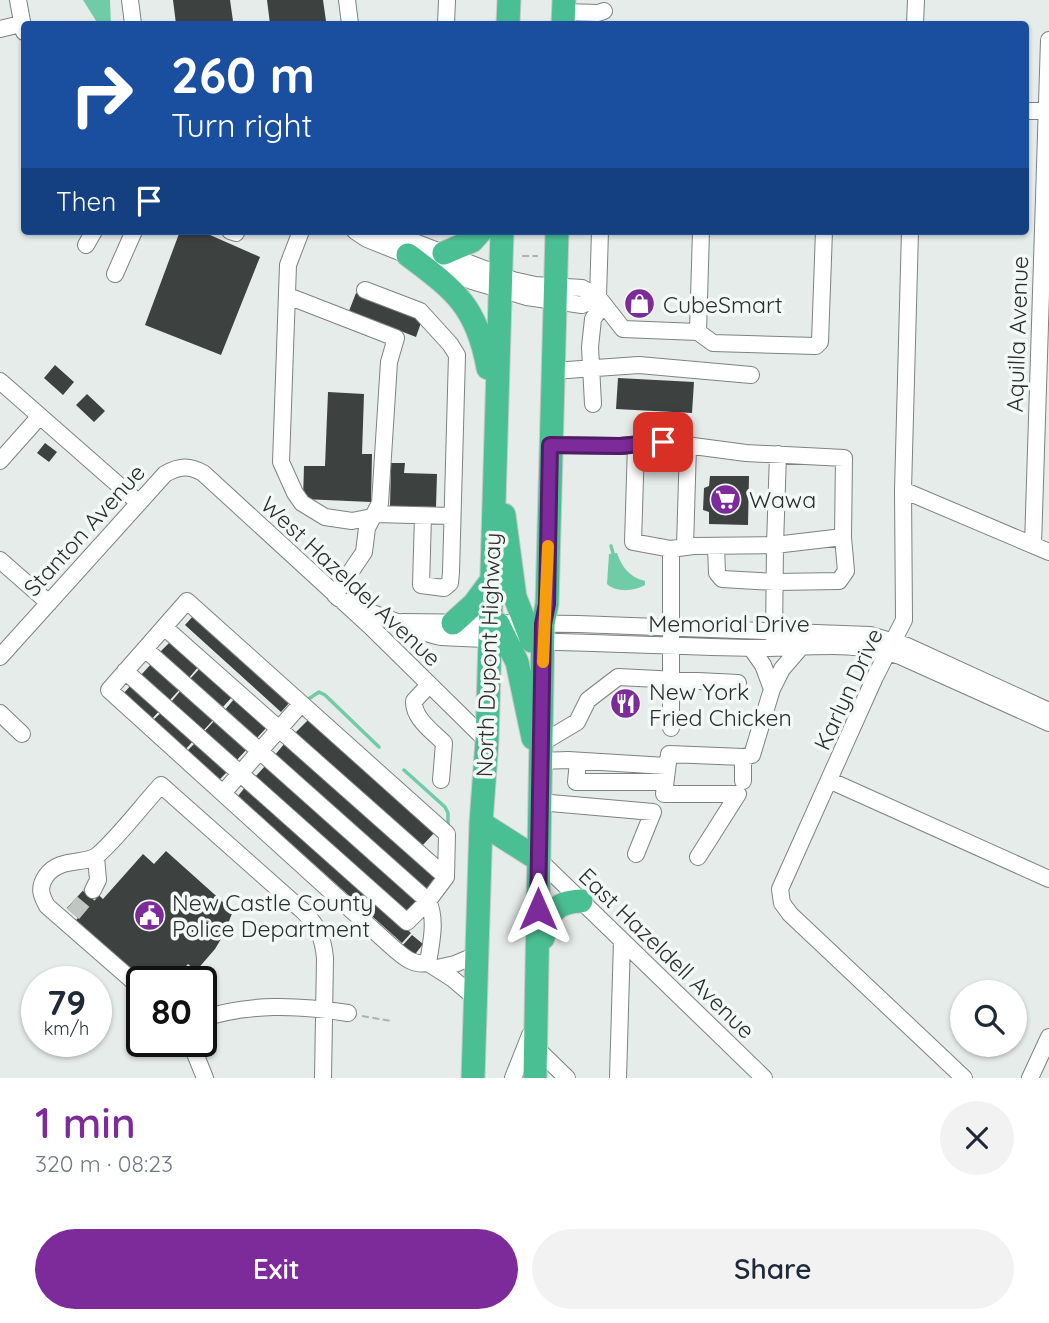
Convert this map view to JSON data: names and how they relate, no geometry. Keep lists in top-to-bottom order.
{
  "streets": {
    "highway": ["North Dupont Highway"],
    "street": [
      "Aquilla Avenue",
      "Stanton Avenue",
      "West Hazeldel Avenue",
      "Memorial Drive",
      "Karlyn Drive",
      "East Hazeldell Avenue"
    ]
  },
  "crossings": [
    ["Stanton Avenue", "West Hazeldel Avenue"],
    ["West Hazeldel Avenue", "Memorial Drive"],
    ["West Hazeldel Avenue", "North Dupont Highway"],
    ["Memorial Drive", "North Dupont Highway"],
    ["Memorial Drive", "Karlyn Drive"]
  ],
  "places": {
    "shop": ["CubeSmart"],
    "supermarket": ["Wawa"],
    "restaurant": ["New York Fried Chicken"],
    "public building": ["New Castle County Police Department"]
  },
  "page": {
    "turn": ["260 m", "Turn right"],
    "then": "Then",
    "speed": "79 km/h",
    "limit": "80",
    "heading": ["1 min", "320 m · 08:23"],
    "buttons": ["Exit", "Share"]
  }
}
